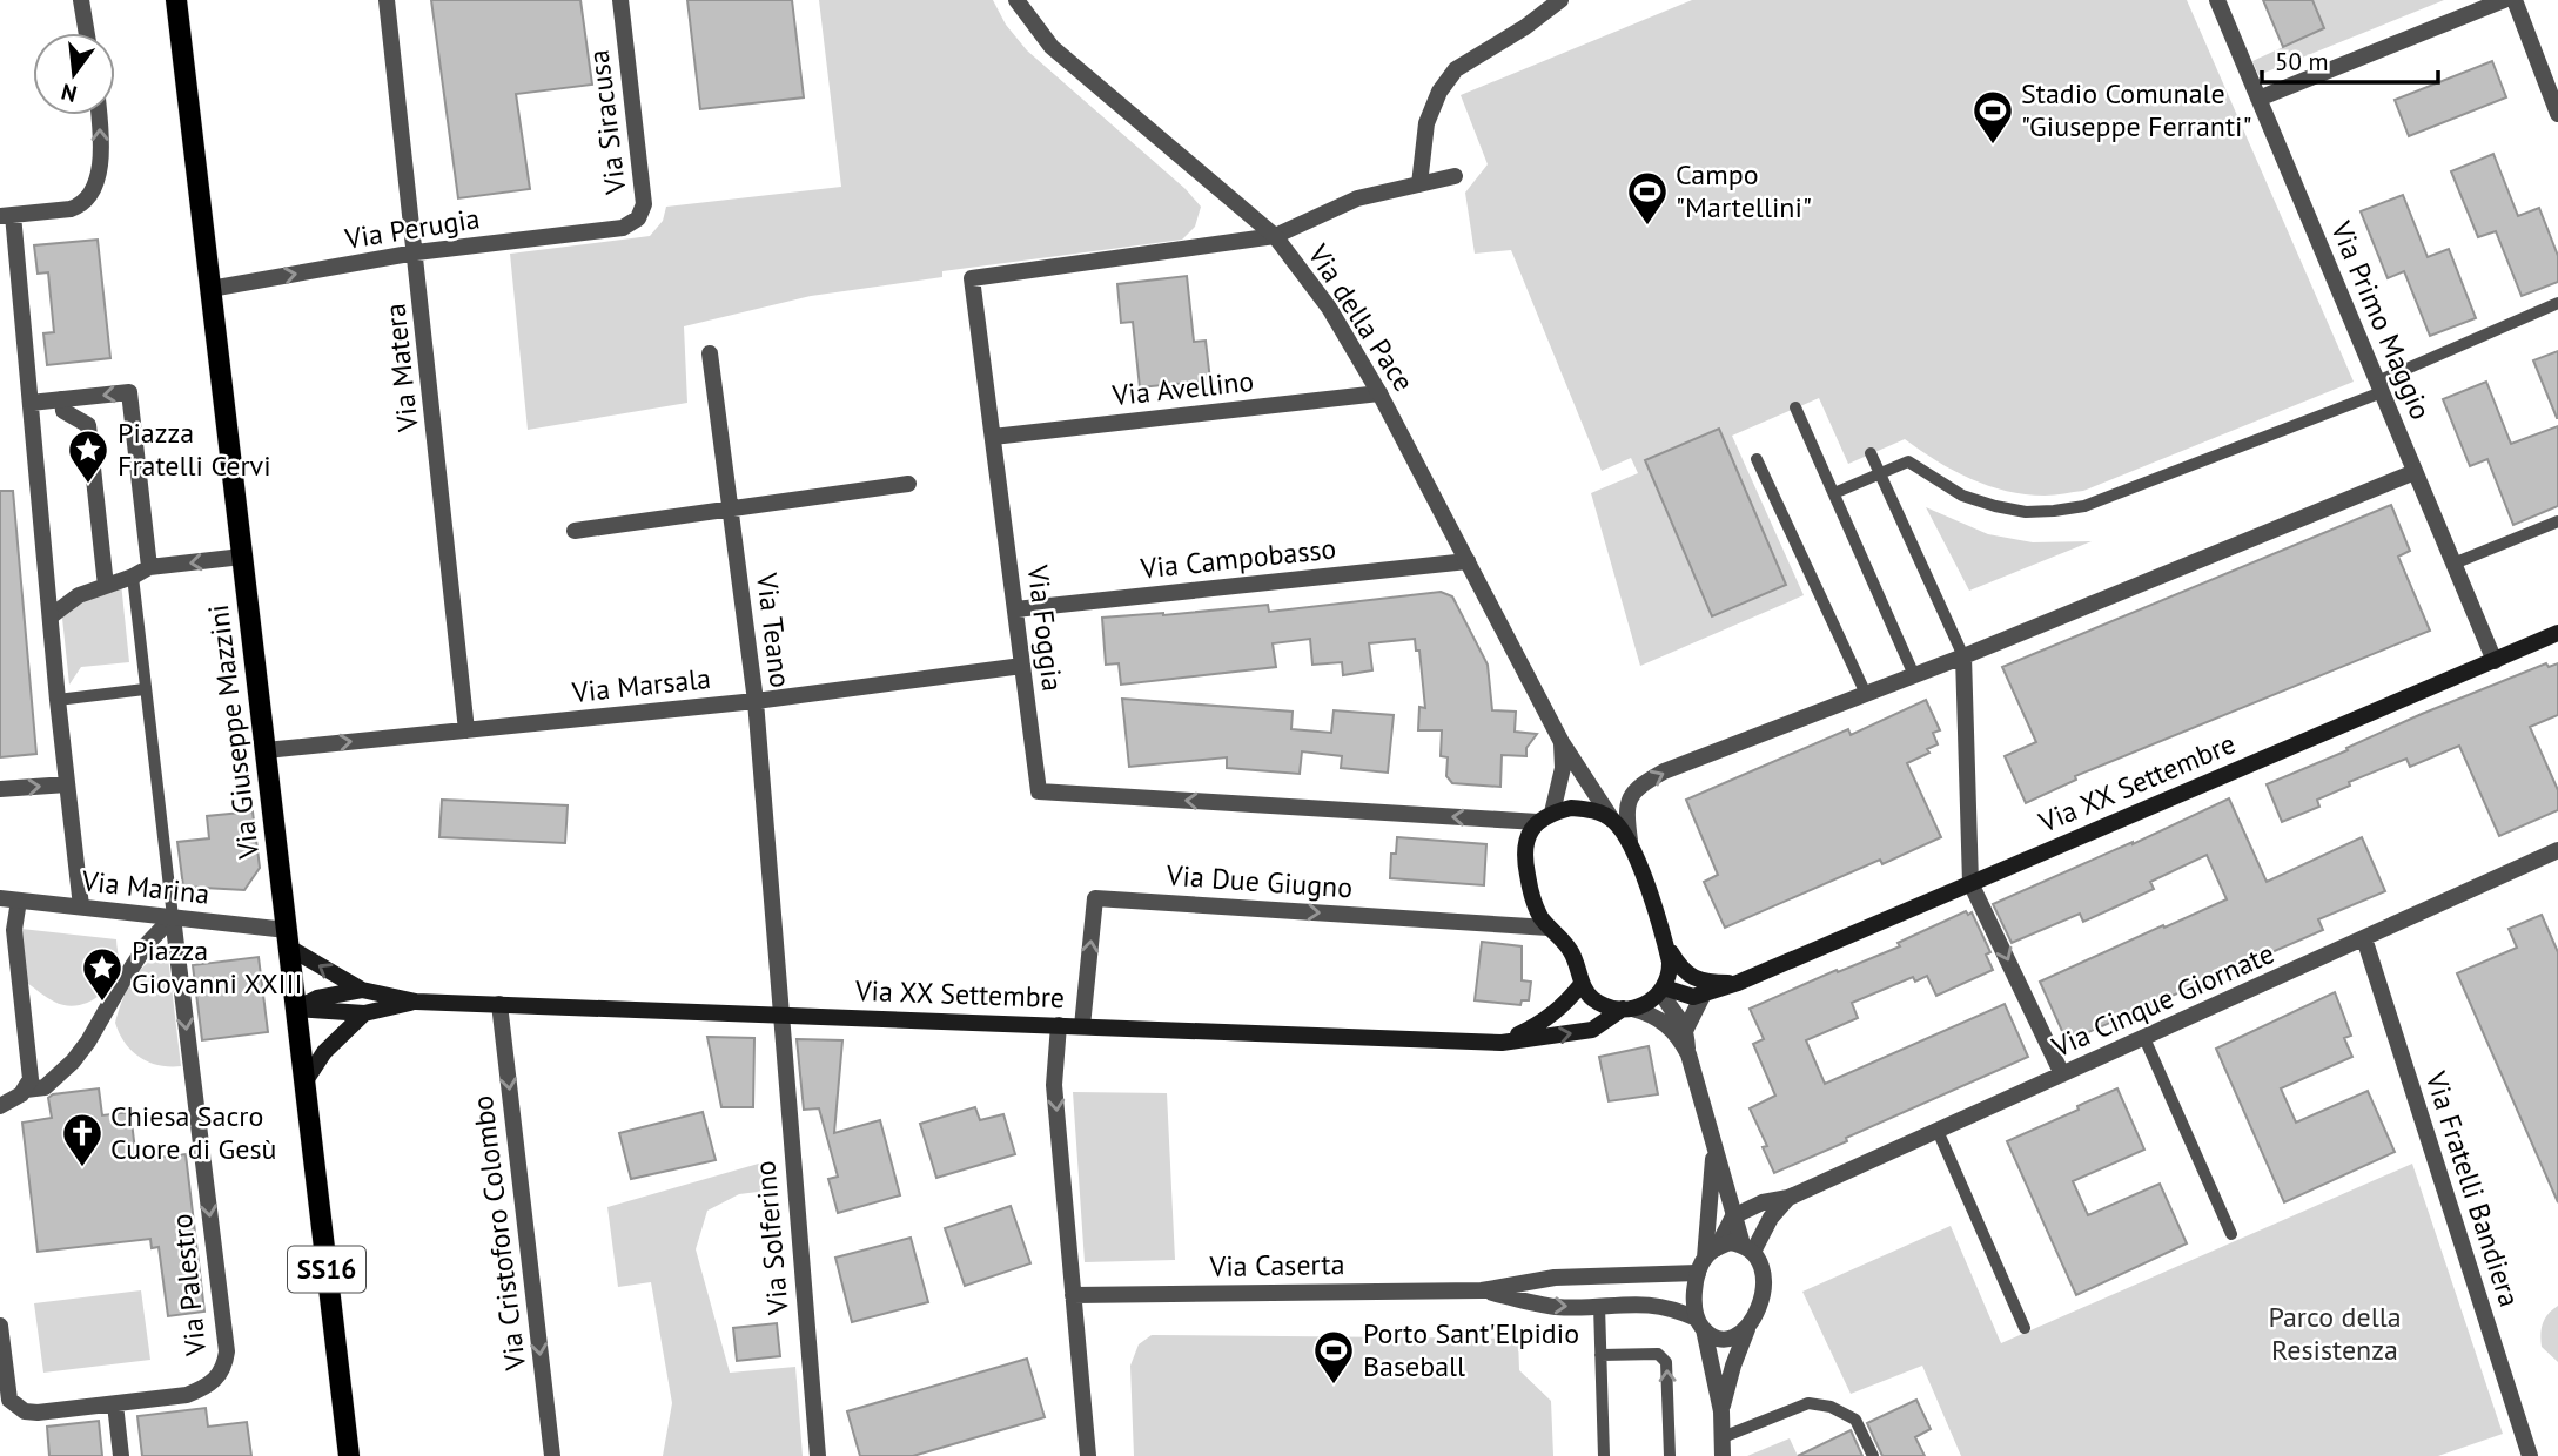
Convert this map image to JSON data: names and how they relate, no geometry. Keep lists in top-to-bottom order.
{
  "streets": {
    "main road": ["Via Giuseppe Mazzini", "Via XX Settembre", "SS16"],
    "street": [
      "Via Siracusa",
      "Via Perugia",
      "Via della Pace",
      "Via Primo Maggio",
      "Via Matera",
      "Via Avellino",
      "Via Campobasso",
      "Via Foggia",
      "Via Teano",
      "Via Marsala",
      "Via Due Giugno",
      "Via Marina",
      "Via Cinque Giornate",
      "Via Fratelli Bandiera",
      "Via Cristoforo Colombo",
      "Via Solferino",
      "Via Caserta",
      "Via Palestro"
    ]
  },
  "crossings": [
    ["Via Siracusa", "Via Perugia"],
    ["Via Perugia", "Via Matera"],
    ["Via Perugia", "Via Giuseppe Mazzini"],
    ["Via della Pace", "Via Avellino"],
    ["Via della Pace", "Via Campobasso"],
    ["Via della Pace", "Via Foggia"],
    ["Via Primo Maggio", "Via XX Settembre"],
    ["Via Matera", "Via Marsala"],
    ["Via Avellino", "Via Foggia"],
    ["Via Campobasso", "Via Foggia"],
    ["Via Foggia", "Via Marsala"],
    ["Via Teano", "Via Marsala"],
    ["Via Teano", "Via XX Settembre"],
    ["Via Teano", "Via Solferino"],
    ["Via Marsala", "Via Giuseppe Mazzini"],
    ["Via Giuseppe Mazzini", "Via XX Settembre"],
    ["Via Giuseppe Mazzini", "Via Marina"],
    ["Via XX Settembre", "Via Due Giugno"],
    ["Via XX Settembre", "Via Marina"],
    ["Via XX Settembre", "Via Cristoforo Colombo"],
    ["Via XX Settembre", "Via Solferino"],
    ["Via Marina", "Via Palestro"],
    ["Via Cinque Giornate", "Via Fratelli Bandiera"],
    ["Via Cinque Giornate", "Via Caserta"]
  ],
  "one_way": [
    "Via Perugia",
    "Via Foggia",
    "Via Due Giugno",
    "Via Cristoforo Colombo",
    "Via Palestro"
  ],
  "parks": ["Parco della Resistenza"],
  "places": {
    "sports": ["Stadio Comunale \"Giuseppe Ferranti\"", "Campo \"Martellini\"", "Porto Sant'Elpidio Baseball"],
    "place": ["Piazza Fratelli Cervi", "Piazza Giovanni XXIII"],
    "church": ["Chiesa Sacro Cuore di Gesù"]
  },
  "scale_bar": "50 m",
  "north": "bottom"
}
